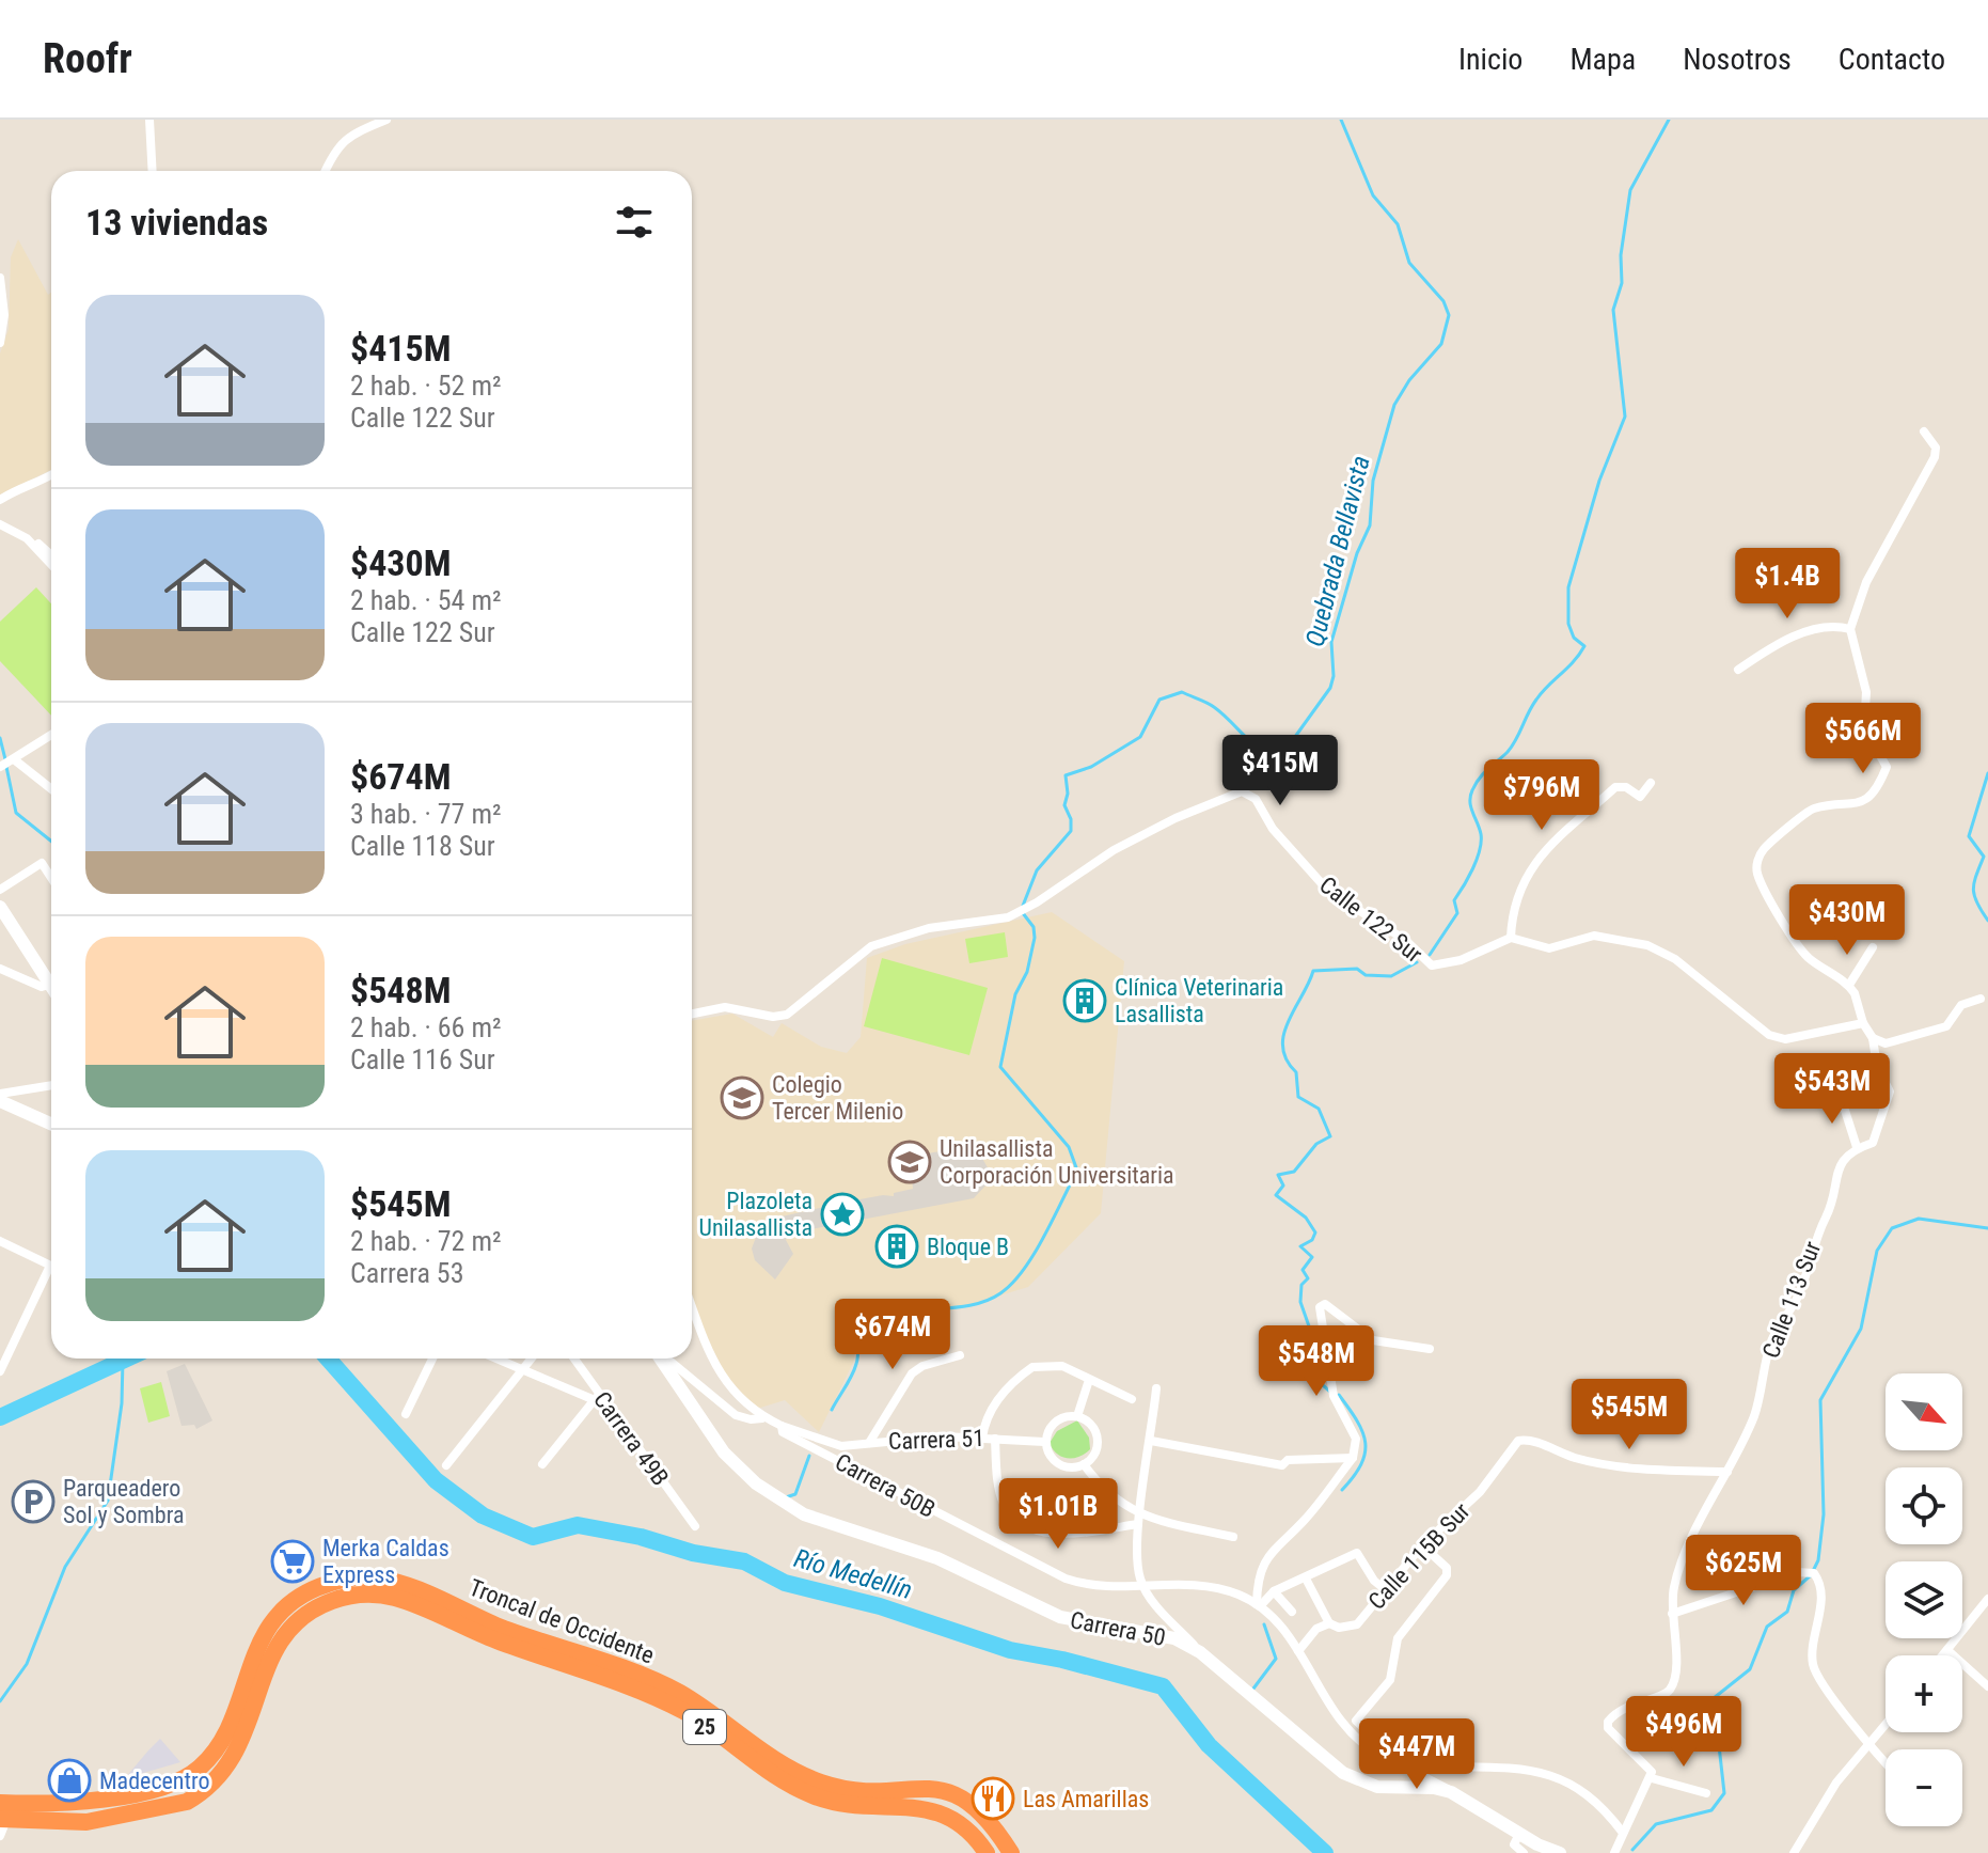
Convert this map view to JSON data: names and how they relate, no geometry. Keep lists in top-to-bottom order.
{
  "streets": {
    "highway": ["Troncal de Occidente", "25"],
    "main road": ["Carrera 50"],
    "street": [
      "Calle 122 Sur",
      "Calle 113 Sur",
      "Carrera 49B",
      "Carrera 51",
      "Carrera 50B",
      "Calle 115B Sur"
    ]
  },
  "crossings": [
    ["Calle 113 Sur", "Calle 115B Sur"],
    ["Carrera 51", "Carrera 50B"],
    ["Carrera 50B", "Calle 115B Sur"]
  ],
  "water": ["Quebrada Bellavista", "Río Medellín"],
  "places": {
    "building": ["Clínica Veterinaria Lasallista", "Bloque B"],
    "school or university": ["Colegio Tercer Milenio", "Unilasallista Corporación Universitaria"],
    "place": ["Plazoleta Unilasallista"],
    "parking": ["Parqueadero Sol y Sombra"],
    "supermarket": ["Merka Caldas Express"],
    "shop": ["Madecentro"],
    "restaurant": ["Las Amarillas"]
  },
  "north": "bottom right",
  "page": {
    "header": "Roofr",
    "nav": [
      "Inicio",
      "Mapa",
      "Nosotros",
      "Contacto"
    ],
    "heading": "13 viviendas",
    "list": [
      {
        "name": "$415M",
        "note": "2 hab. · 52 m² · Calle 122 Sur"
      },
      {
        "name": "$430M",
        "note": "2 hab. · 54 m² · Calle 122 Sur"
      },
      {
        "name": "$674M",
        "note": "3 hab. · 77 m² · Calle 118 Sur"
      },
      {
        "name": "$548M",
        "note": "2 hab. · 66 m² · Calle 116 Sur"
      },
      {
        "name": "$545M",
        "note": "2 hab. · 72 m² · Carrera 53"
      }
    ],
    "price": [
      "$1.4B",
      "$566M",
      "$415M",
      "$796M",
      "$430M",
      "$543M",
      "$674M",
      "$548M",
      "$545M",
      "$1.01B",
      "$625M",
      "$496M",
      "$447M"
    ],
    "map_buttons": ["+", "−"]
  }
}
